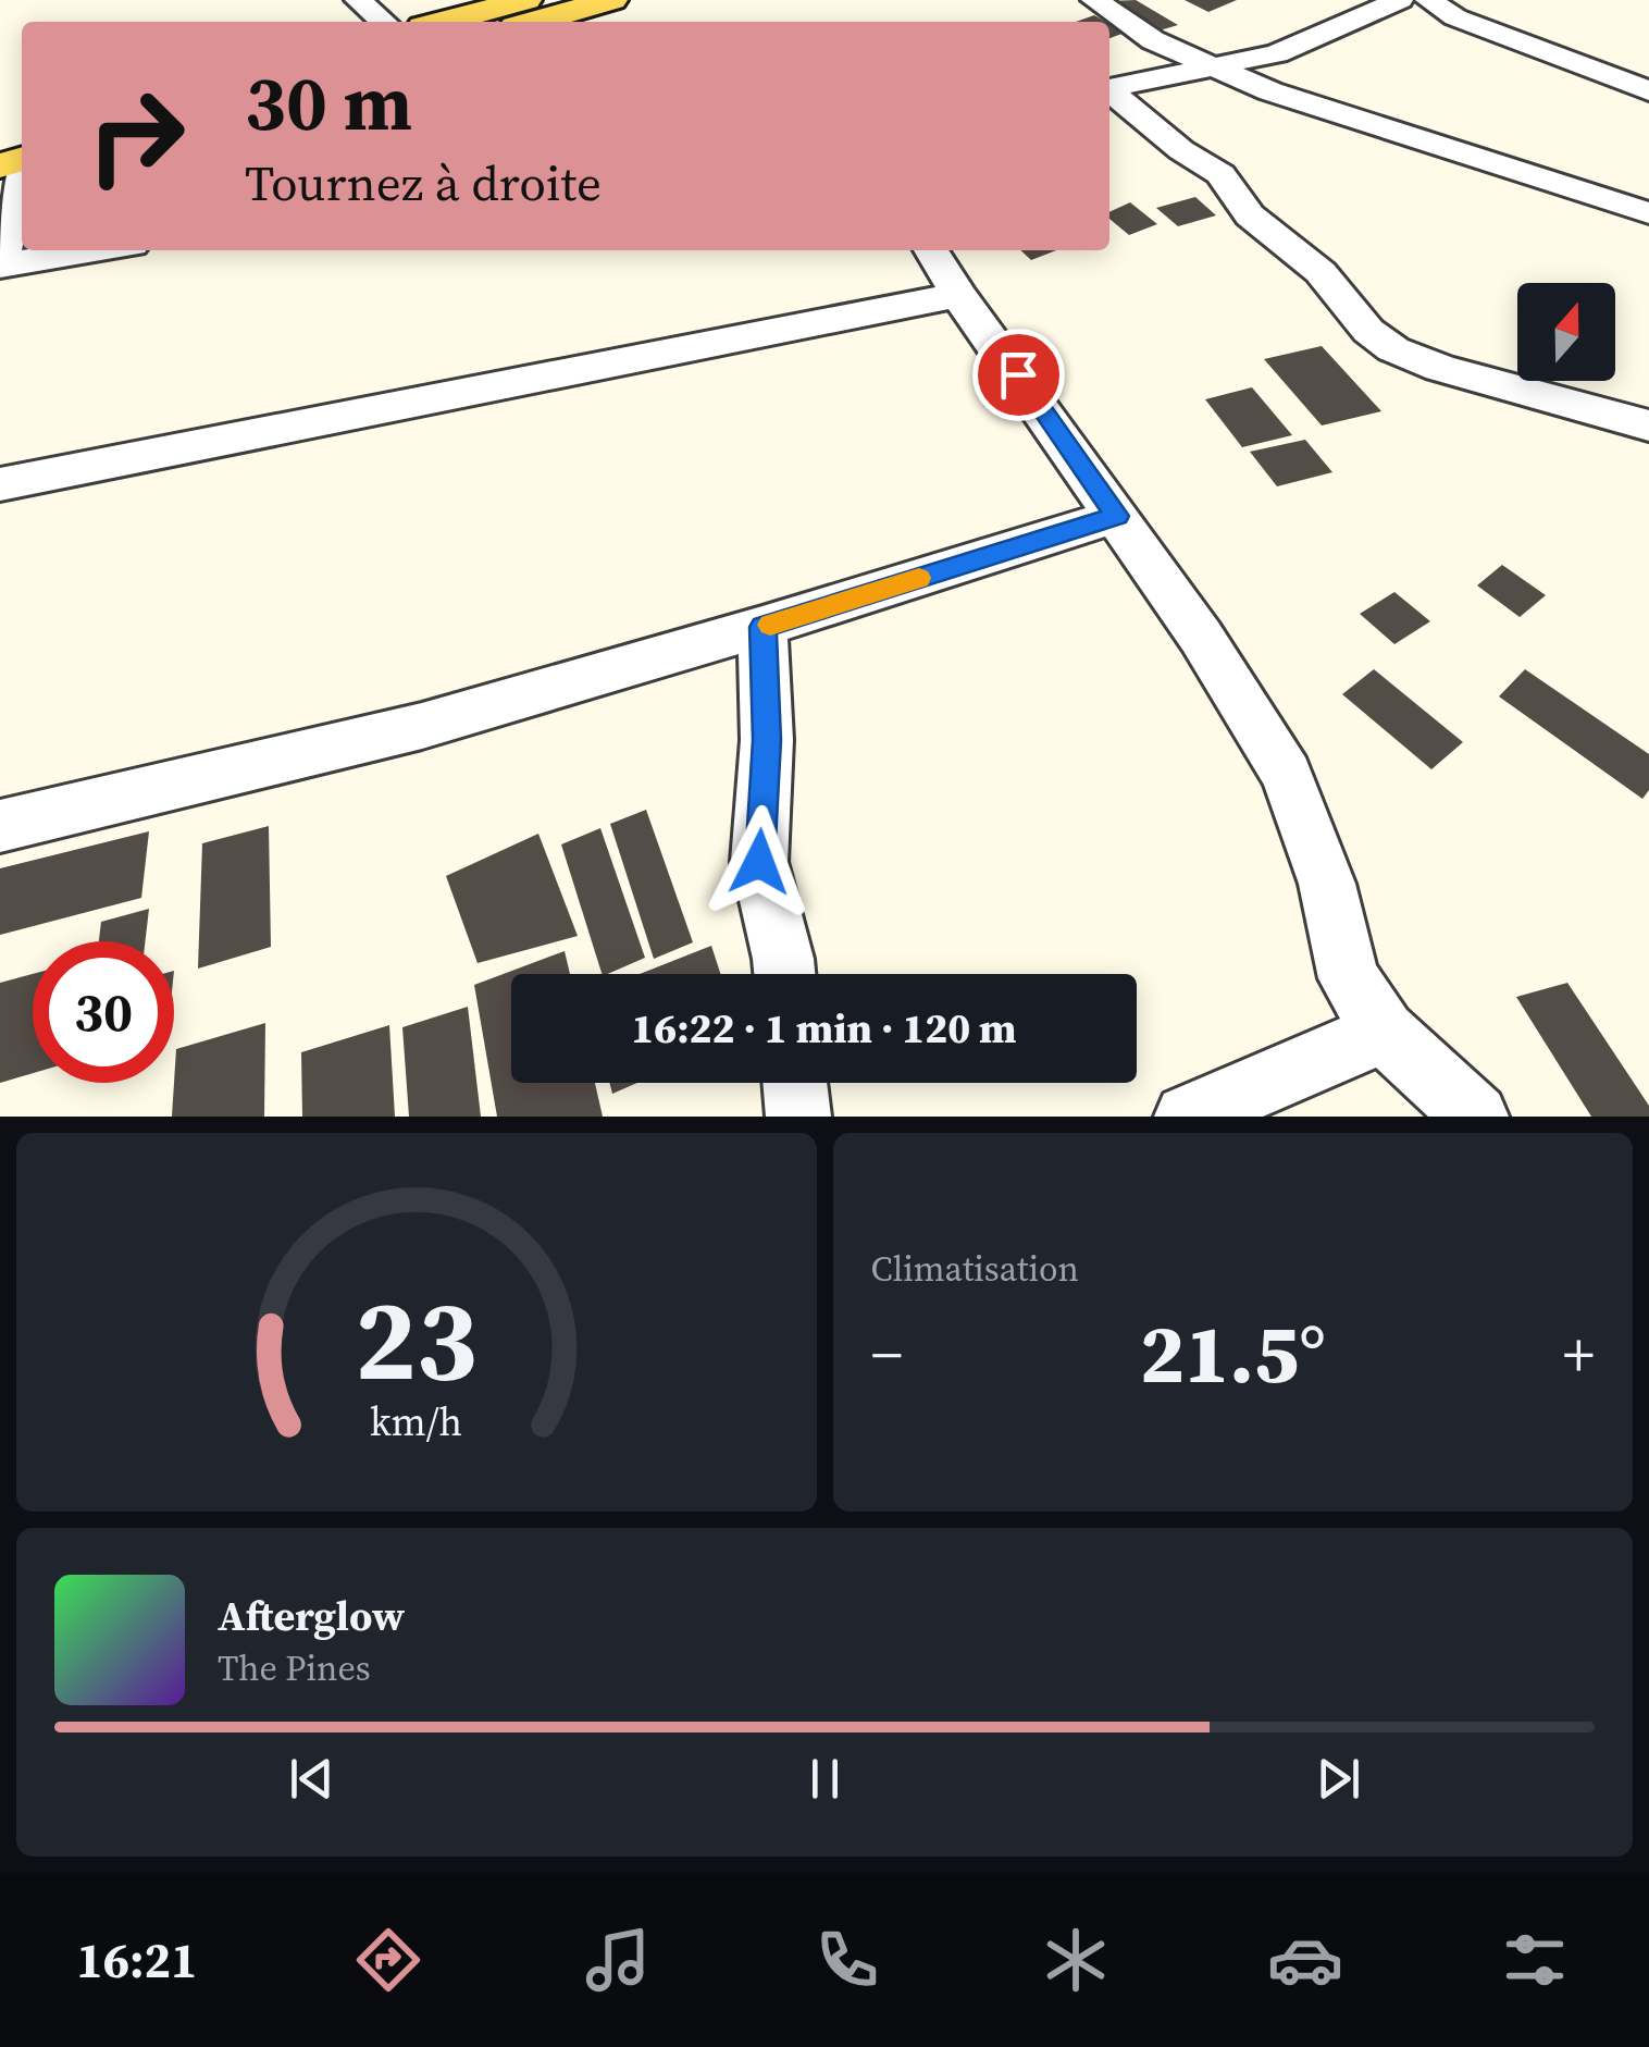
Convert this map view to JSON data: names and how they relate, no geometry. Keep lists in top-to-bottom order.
{
  "north": "top",
  "page": {
    "turn": ["30 m", "Tournez à droite"],
    "limit": "30",
    "trip": "16:22 · 1 min · 120 m",
    "tile": "Climatisation",
    "heat": ["−", "21.5°", "+"],
    "song": ["Afterglow", "The Pines"],
    "tabs": "16:21",
    "gauge": ["23", "km/h"]
  }
}
